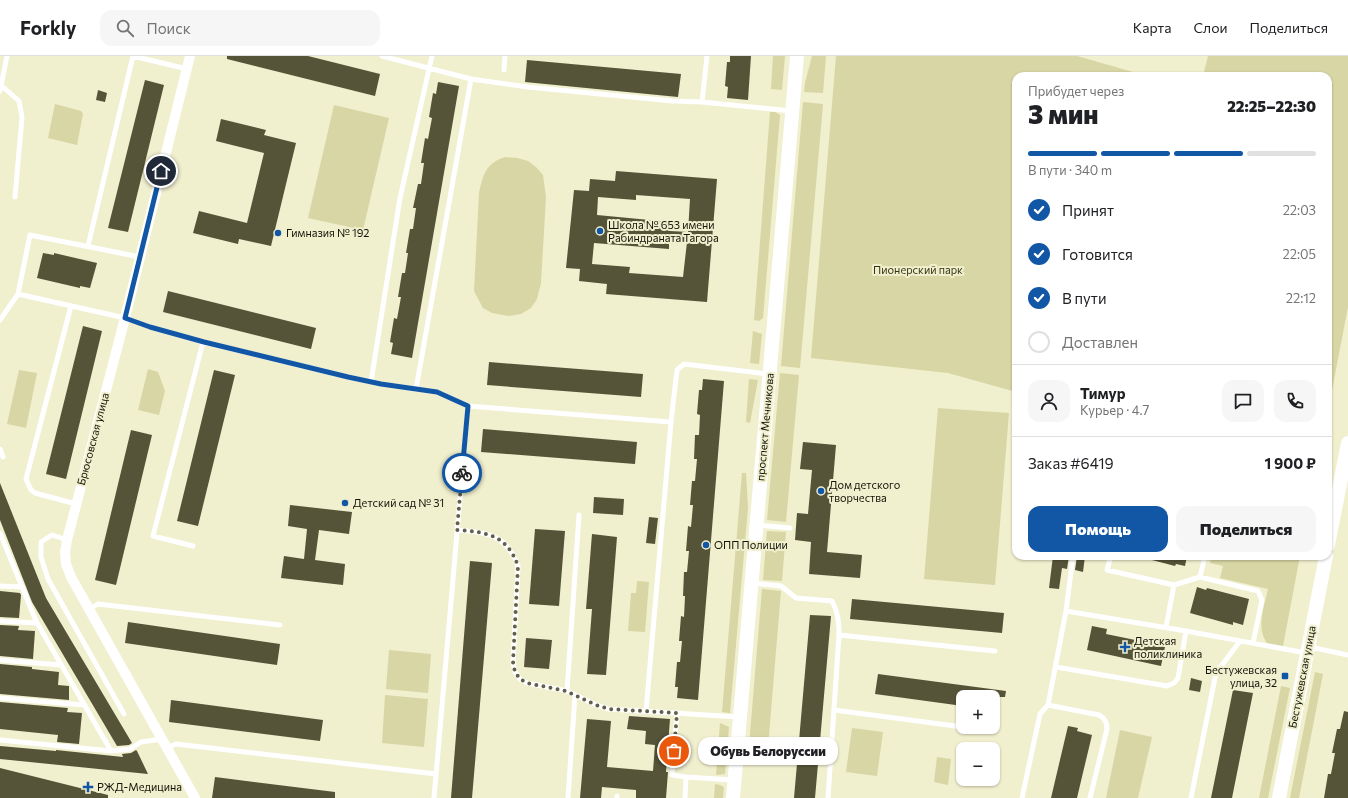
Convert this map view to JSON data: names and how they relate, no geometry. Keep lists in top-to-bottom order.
{
  "streets": {
    "street": ["проспект Мечникова", "Брюсовская улица", "Бестужевская улица"]
  },
  "parks": ["Пионерский парк"],
  "places": {
    "other": [
      "Школа № 653 имени Рабиндраната Тагора",
      "Гимназия № 192",
      "Дом детского творчества",
      "Детский сад № 31",
      "ОПП Полиции",
      "Обувь Белоруссии"
    ],
    "health": ["Детская поликлиника", "РЖД-Медицина"],
    "transit": ["Бестужевская улица, 32"]
  },
  "page": {
    "header": "Forkly",
    "search": "Поиск",
    "nav": ["Карта", "Слои", "Поделиться"],
    "heading": ["3 мин", "Прибудет через", "22:25–22:30"],
    "panel": [
      "Тимур",
      "Курьер · 4.7",
      "Заказ #6419",
      "1 900 ₽"
    ],
    "bar": "В пути · 340 m",
    "list": [
      ["Принят", "22:03"],
      ["Готовится", "22:05"],
      ["В пути", "22:12"],
      "Доставлен"
    ],
    "buttons": ["Помощь", "Поделиться"],
    "map_buttons": ["+", "−"],
    "bubble": "Обувь Белоруссии"
  }
}
